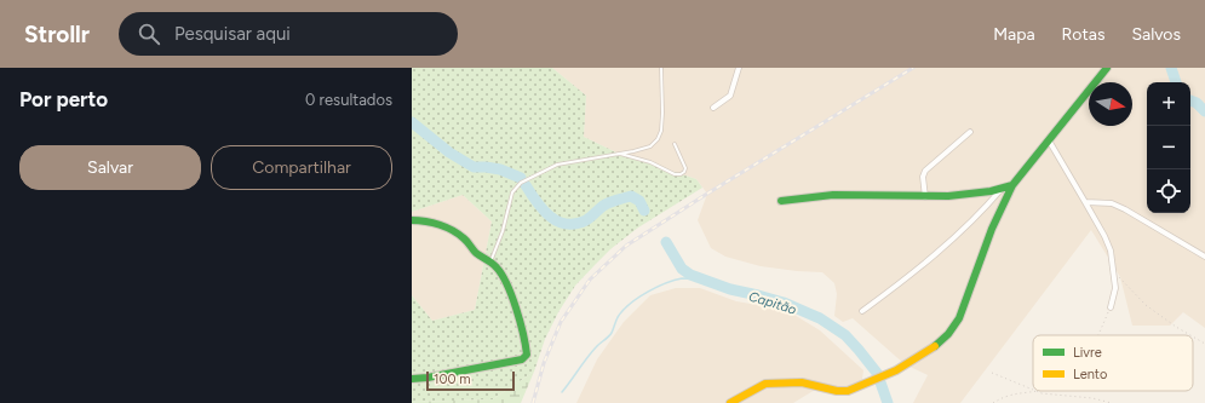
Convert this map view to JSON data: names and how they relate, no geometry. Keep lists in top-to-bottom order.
{
  "water": ["Capitão"],
  "legend": ["Livre", "Lento"],
  "scale_bar": "100 m",
  "north": "right",
  "page": {
    "header": "Strollr",
    "search": "Pesquisar aqui",
    "nav": ["Mapa", "Rotas", "Salvos"],
    "heading": ["Por perto", "0 resultados"],
    "map_buttons": ["+", "−"],
    "buttons": ["Salvar", "Compartilhar"],
    "scale": "100 m"
  }
}
